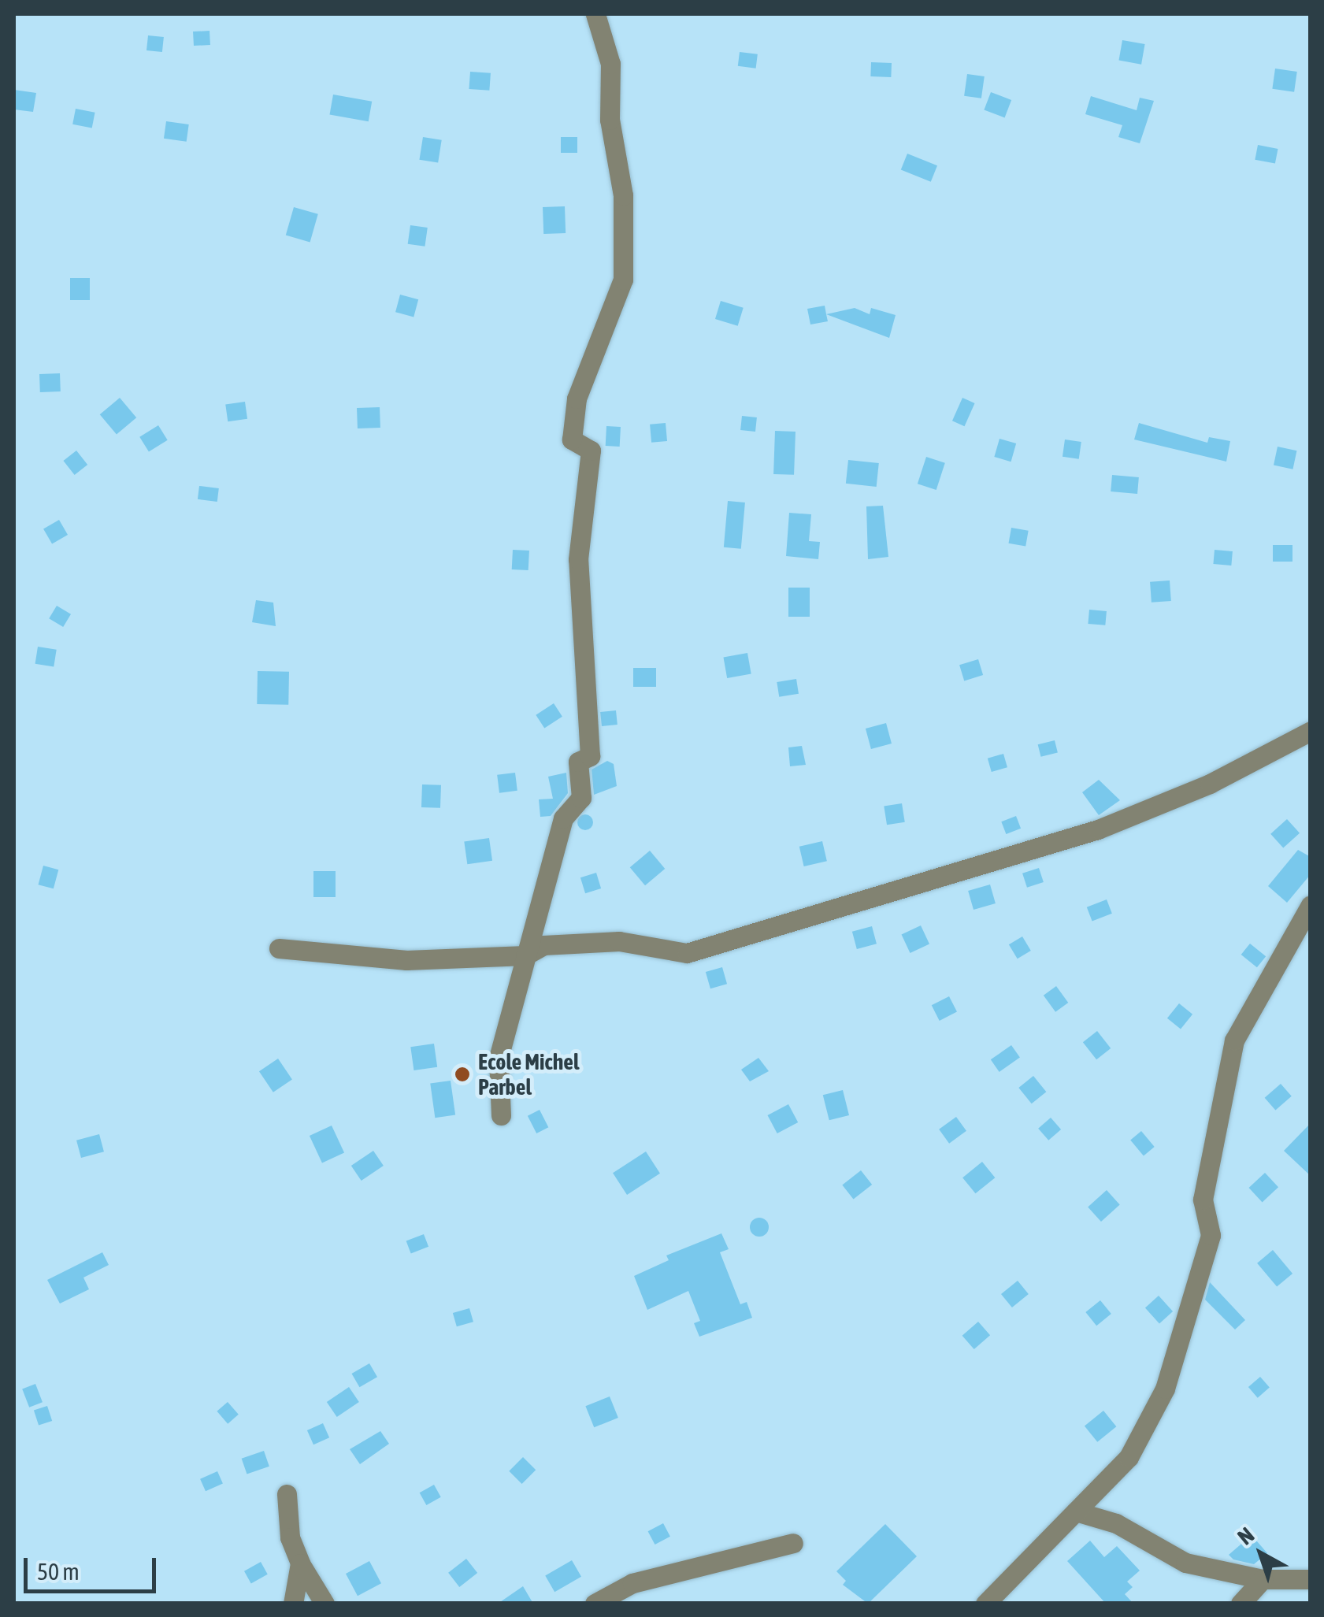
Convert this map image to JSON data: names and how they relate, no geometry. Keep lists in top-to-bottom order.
{
  "places": ["Ecole Michel Parbel"],
  "scale_bar": "50 m",
  "north": "top left"
}
